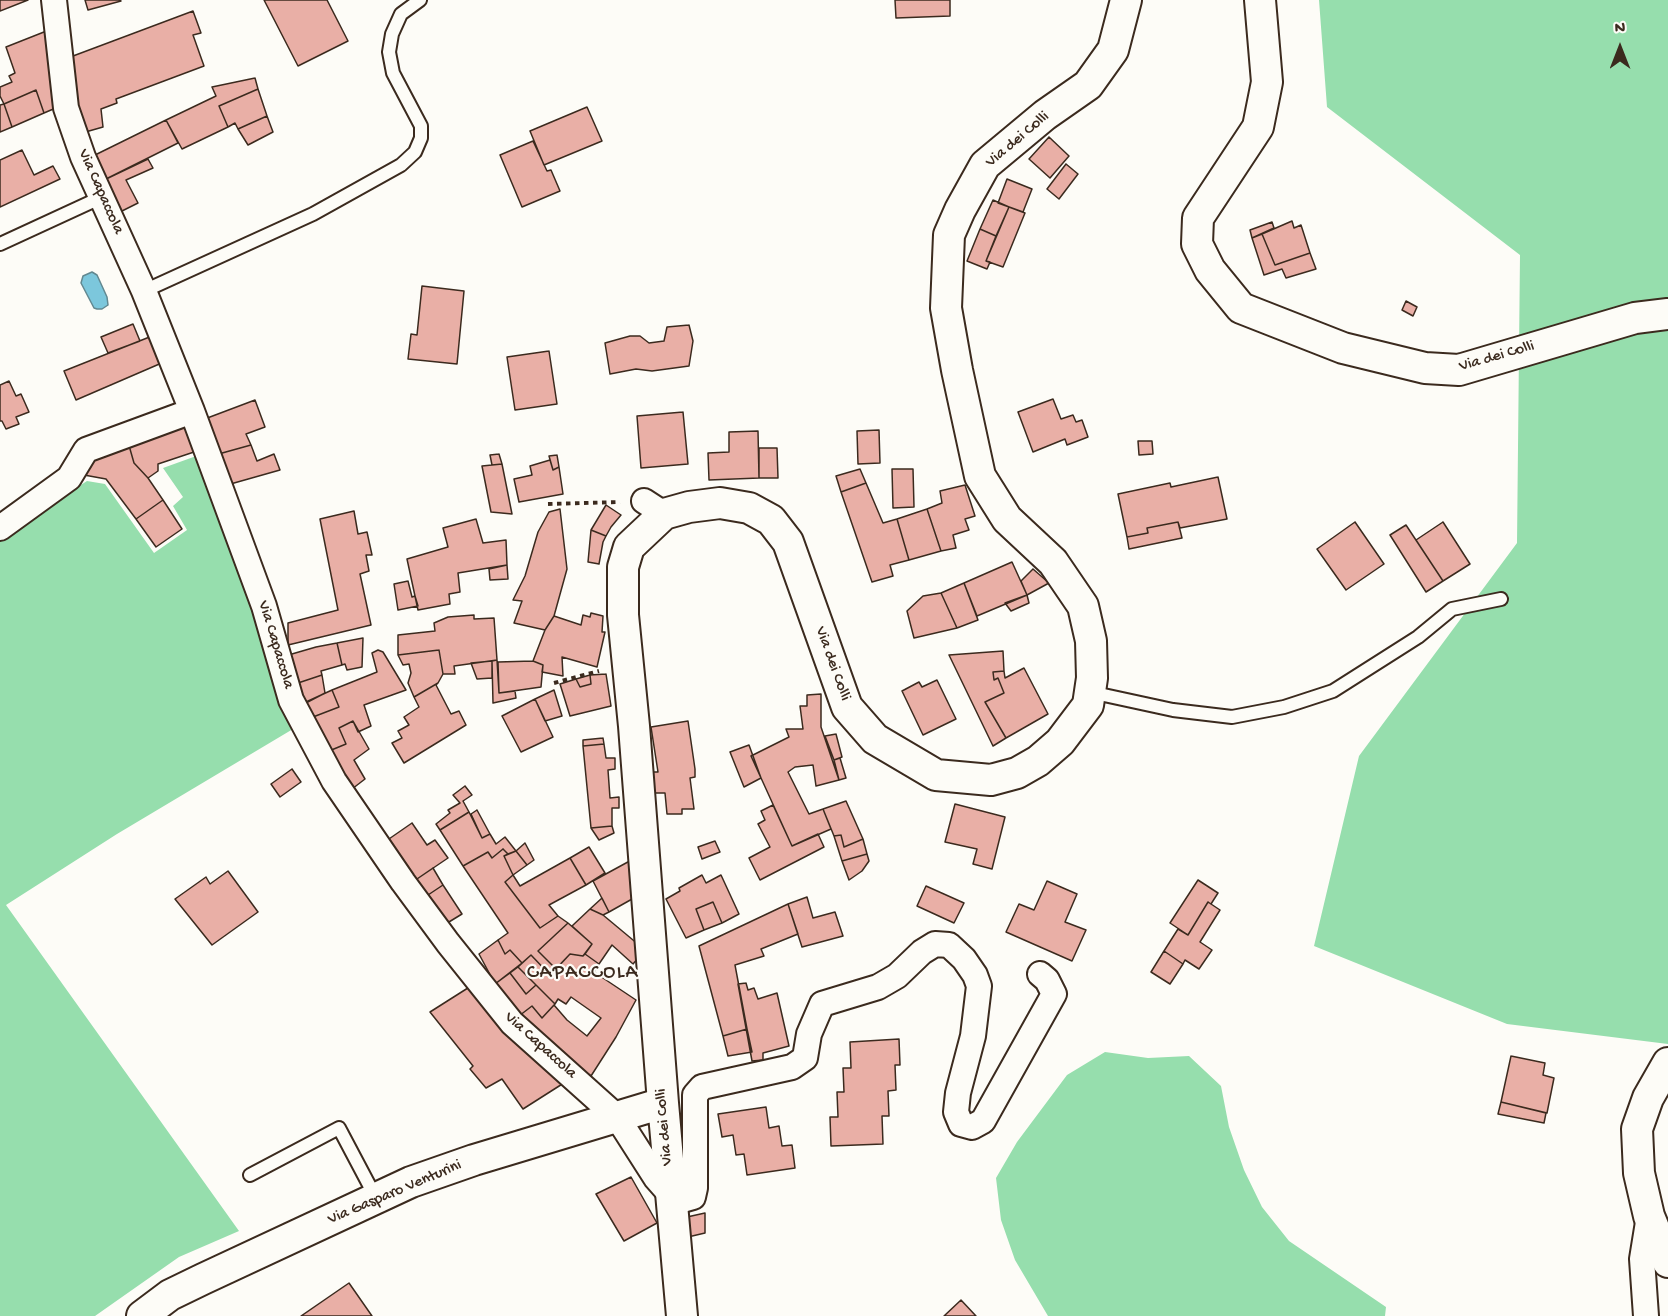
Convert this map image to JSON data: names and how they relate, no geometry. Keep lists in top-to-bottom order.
{
  "streets": {
    "street": ["Via dei Colli", "Via Capaccola", "Via Gasparo Venturini"]
  },
  "crossings": [
    ["Via dei Colli", "Via Capaccola"],
    ["Via dei Colli", "Via Gasparo Venturini"],
    ["Via Capaccola", "Via Gasparo Venturini"]
  ],
  "districts": ["CAPACCOLA"],
  "north": "top"
}
